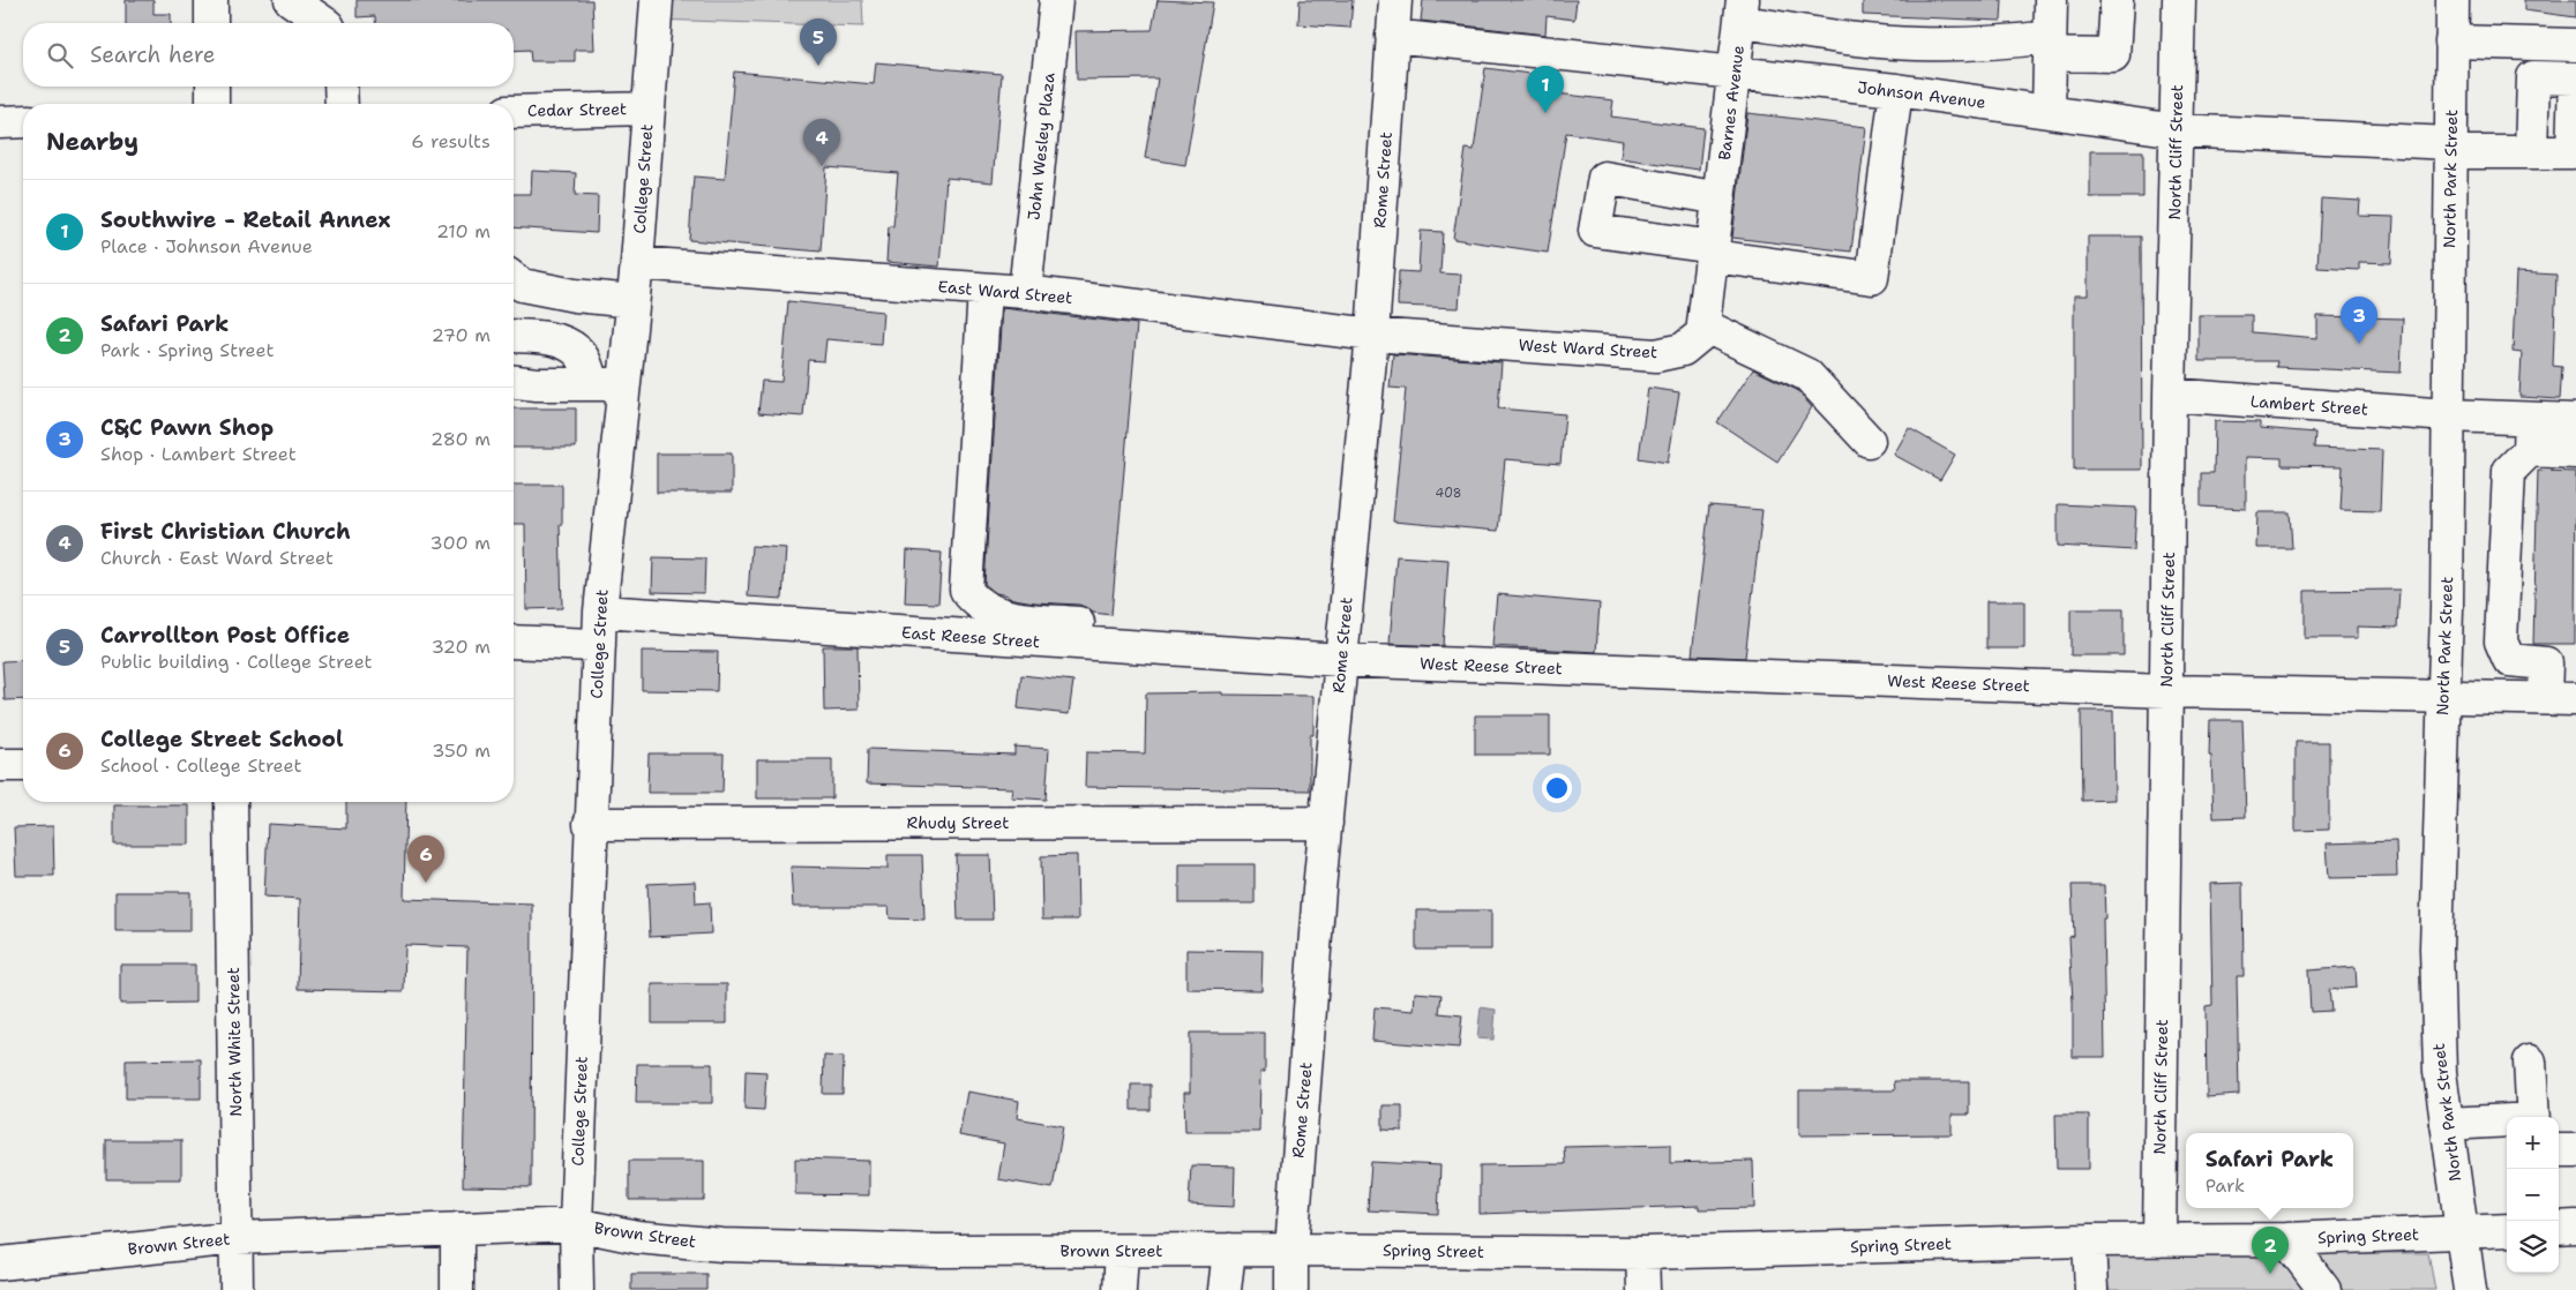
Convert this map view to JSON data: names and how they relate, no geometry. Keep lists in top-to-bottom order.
{
  "streets": {
    "street": [
      "Johnson Avenue",
      "Barnes Avenue",
      "Cedar Street",
      "John Wesley Plaza",
      "North Cliff Street",
      "College Street",
      "North Park Street",
      "Rome Street",
      "East Ward Street",
      "West Ward Street",
      "Lambert Street",
      "East Reese Street",
      "West Reese Street",
      "Rhudy Street",
      "North White Street",
      "Brown Street",
      "Spring Street"
    ]
  },
  "crossings": [
    ["Johnson Avenue", "Barnes Avenue"],
    ["Johnson Avenue", "North Cliff Street"],
    ["Johnson Avenue", "North Park Street"],
    ["Johnson Avenue", "Rome Street"],
    ["Cedar Street", "College Street"],
    ["John Wesley Plaza", "East Ward Street"],
    ["North Cliff Street", "Lambert Street"],
    ["North Cliff Street", "West Reese Street"],
    ["North Cliff Street", "Spring Street"],
    ["College Street", "East Ward Street"],
    ["College Street", "East Reese Street"],
    ["College Street", "Rhudy Street"],
    ["College Street", "Brown Street"],
    ["North Park Street", "Lambert Street"],
    ["North Park Street", "West Reese Street"],
    ["North Park Street", "Spring Street"],
    ["Rome Street", "East Ward Street"],
    ["Rome Street", "West Ward Street"],
    ["Rome Street", "East Reese Street"],
    ["Rome Street", "West Reese Street"],
    ["Rome Street", "Rhudy Street"],
    ["Rome Street", "Brown Street"],
    ["Rome Street", "Spring Street"],
    ["East Ward Street", "West Ward Street"],
    ["East Reese Street", "West Reese Street"],
    ["North White Street", "Brown Street"],
    ["Brown Street", "Spring Street"]
  ],
  "house_numbers": ["408"],
  "page": {
    "pins": [
      "5",
      "1",
      "4",
      "3",
      "6",
      "2"
    ],
    "search": "Search here",
    "heading": ["Nearby", "6 results"],
    "list": [
      {
        "mark": "1",
        "name": "Southwire - Retail Annex",
        "note": "Place · Johnson Avenue",
        "value": "210 m"
      },
      {
        "mark": "2",
        "name": "Safari Park",
        "note": "Park · Spring Street",
        "value": "270 m"
      },
      {
        "mark": "3",
        "name": "C&C Pawn Shop",
        "note": "Shop · Lambert Street",
        "value": "280 m"
      },
      {
        "mark": "4",
        "name": "First Christian Church",
        "note": "Church · East Ward Street",
        "value": "300 m"
      },
      {
        "mark": "5",
        "name": "Carrollton Post Office",
        "note": "Public building · College Street",
        "value": "320 m"
      },
      {
        "mark": "6",
        "name": "College Street School",
        "note": "School · College Street",
        "value": "350 m"
      }
    ],
    "map_buttons": ["+", "−"],
    "popup": ["Safari Park", "Park"]
  }
}
